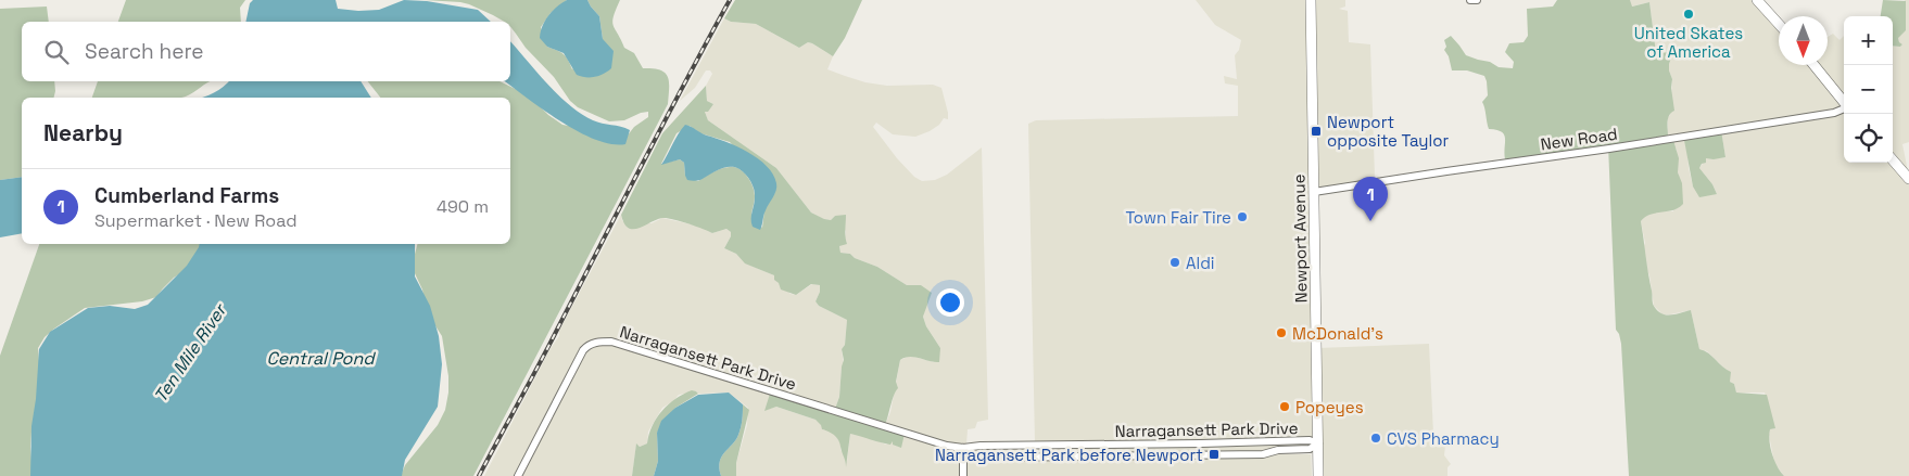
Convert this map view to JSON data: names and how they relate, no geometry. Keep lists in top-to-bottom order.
{
  "streets": {
    "main road": ["Newport Avenue"],
    "street": ["New Road", "Narragansett Park Drive"]
  },
  "crossings": [
    ["New Road", "Newport Avenue"],
    ["Newport Avenue", "Narragansett Park Drive"]
  ],
  "water": ["Ten Mile River", "Central Pond"],
  "places": {
    "other": [
      "United Skates of America",
      "Town Fair Tire",
      "Aldi",
      "McDonald's",
      "Popeyes",
      "CVS Pharmacy"
    ],
    "transit": ["Newport opposite Taylor", "Narragansett Park before Newport"]
  },
  "north": "bottom",
  "page": {
    "map_buttons": ["+", "−"],
    "search": "Search here",
    "heading": "Nearby",
    "list": [
      {
        "mark": "1",
        "name": "Cumberland Farms",
        "note": "Supermarket · New Road",
        "value": "490 m"
      }
    ],
    "pins": "1"
  }
}
